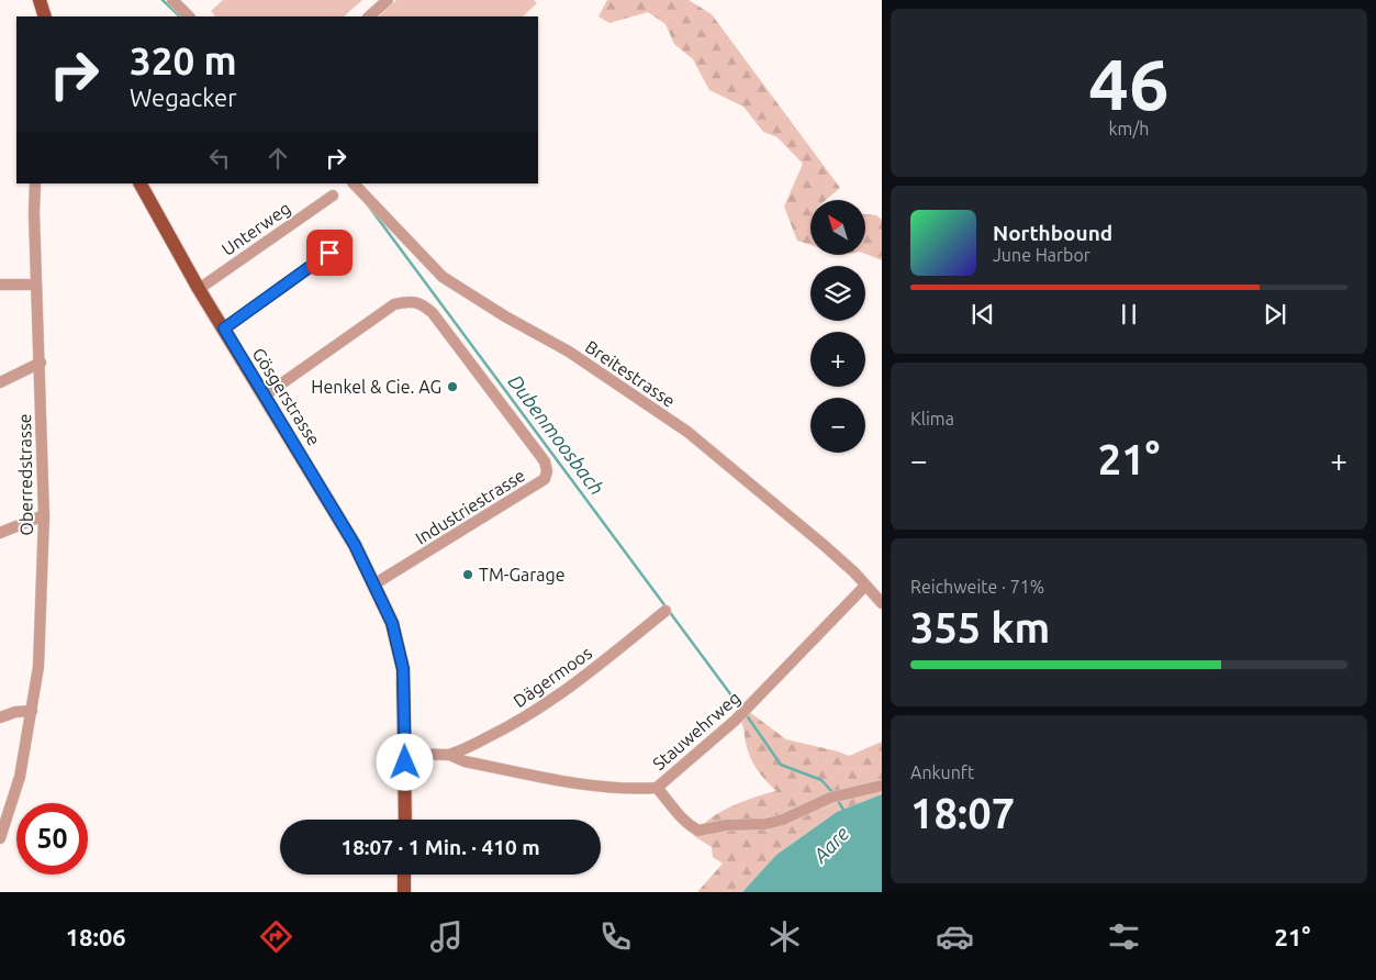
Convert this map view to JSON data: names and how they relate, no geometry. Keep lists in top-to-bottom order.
{
  "streets": {
    "main road": ["Gösgerstrasse"],
    "street": [
      "Unterweg",
      "Breitestrasse",
      "Oberredstrasse",
      "Industriestrasse",
      "Dägermoos",
      "Stauwehrweg"
    ]
  },
  "crossings": [
    ["Unterweg", "Gösgerstrasse"],
    ["Breitestrasse", "Stauwehrweg"],
    ["Gösgerstrasse", "Industriestrasse"],
    ["Gösgerstrasse", "Stauwehrweg"],
    ["Dägermoos", "Stauwehrweg"]
  ],
  "water": ["Dubenmoosbach", "Aare"],
  "places": ["Henkel & Cie. AG", "TM-Garage"],
  "north": "top left",
  "page": {
    "tile": [
      ["46", "km/h"],
      "Klima",
      ["Reichweite · 71%", "355 km"],
      ["Ankunft", "18:07"]
    ],
    "turn": ["320 m", "Wegacker"],
    "map_buttons": ["+", "−"],
    "song": ["Northbound", "June Harbor"],
    "heat": ["−", "21°", "+"],
    "limit": "50",
    "trip": "18:07 · 1 Min. · 410 m",
    "tabs": ["18:06", "21°"]
  }
}
